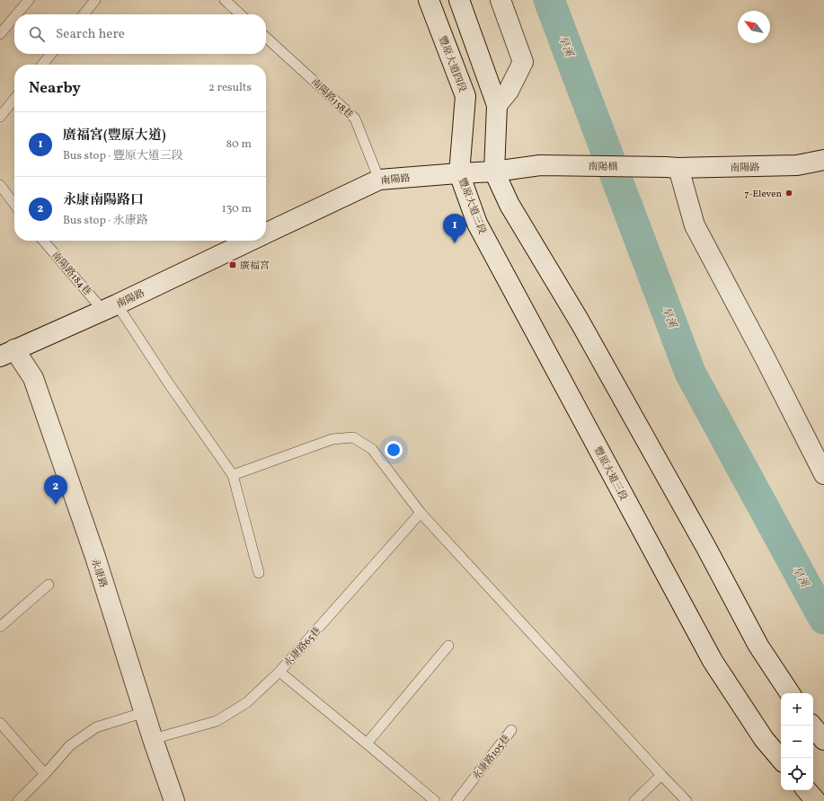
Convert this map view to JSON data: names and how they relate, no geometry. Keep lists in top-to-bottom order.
{
  "streets": {
    "street": [
      "豐原大道四段",
      "南陽橋",
      "南陽路",
      "豐原大道三段",
      "永康路"
    ],
    "lane": [
      "南陽路158巷",
      "南陽路184巷",
      "永康路65巷",
      "永康路105巷"
    ]
  },
  "crossings": [
    ["豐原大道四段", "南陽路"],
    ["豐原大道四段", "豐原大道三段"],
    ["南陽路158巷", "南陽路"],
    ["南陽橋", "南陽路"],
    ["南陽路", "豐原大道三段"],
    ["南陽路", "南陽路184巷"],
    ["南陽路", "永康路"],
    ["永康路", "永康路65巷"]
  ],
  "water": ["旱溪"],
  "places": {
    "other": ["7-Eleven"],
    "transit": ["廣福宮"]
  },
  "north": "top left",
  "page": {
    "search": "Search here",
    "heading": ["Nearby", "2 results"],
    "list": [
      {
        "mark": "1",
        "name": "廣福宮(豐原大道)",
        "note": "Bus stop · 豐原大道三段",
        "value": "80 m"
      },
      {
        "mark": "2",
        "name": "永康南陽路口",
        "note": "Bus stop · 永康路",
        "value": "130 m"
      }
    ],
    "pins": ["1", "2"],
    "map_buttons": ["+", "−"]
  }
}
